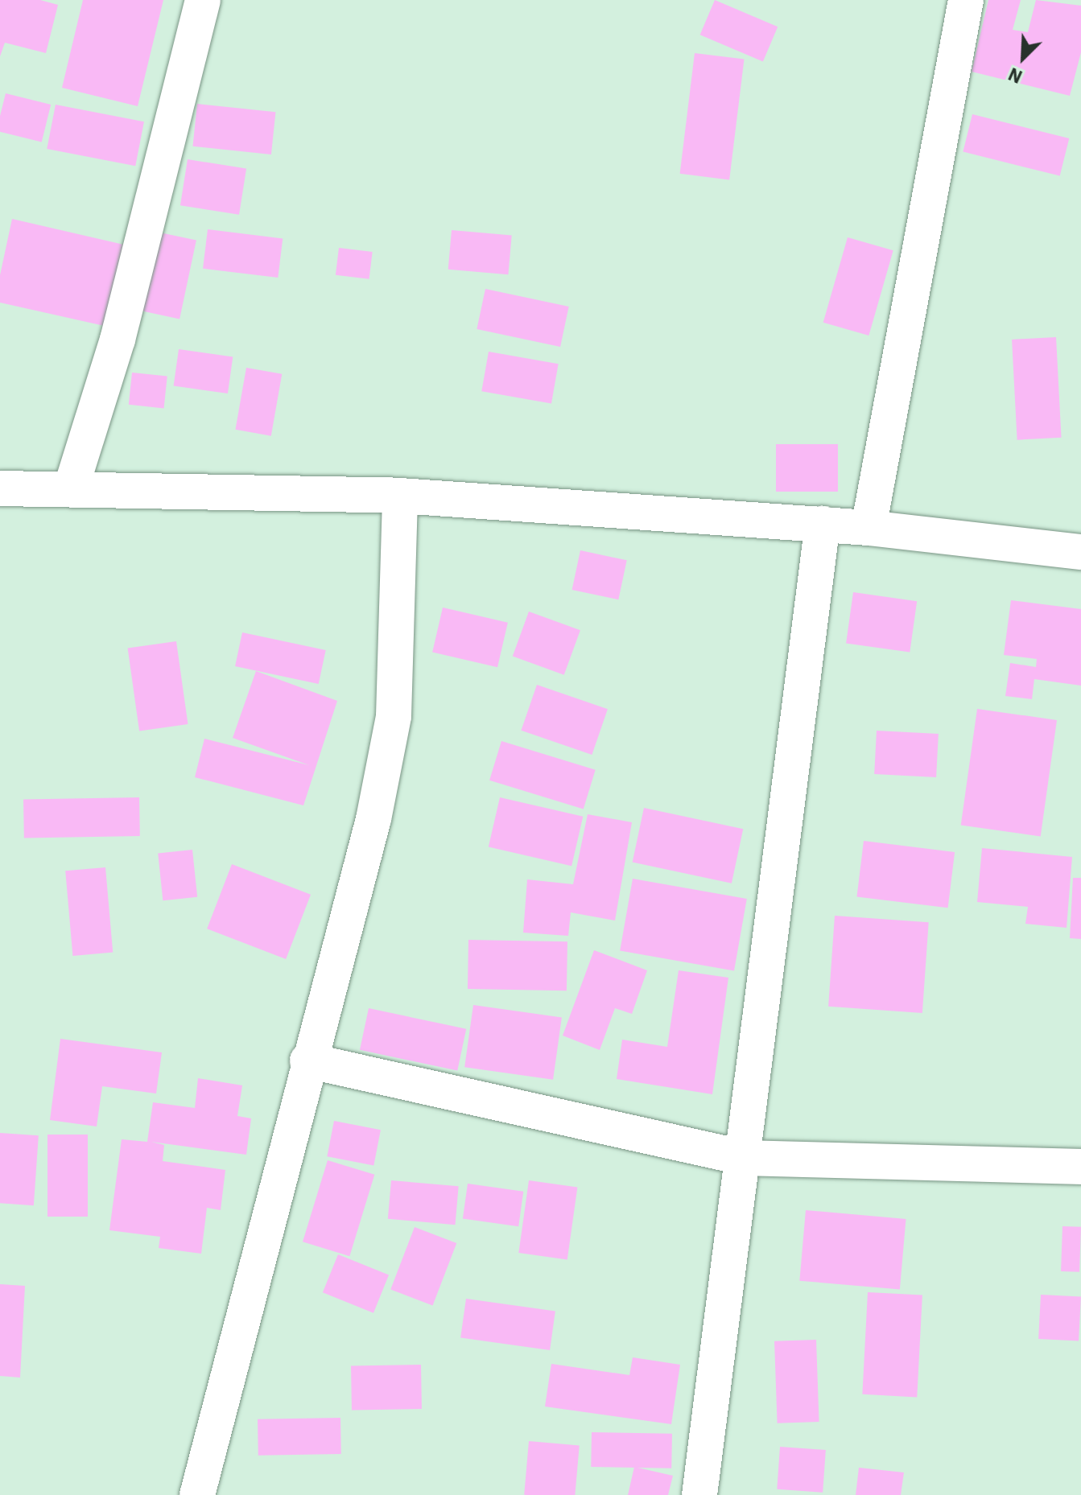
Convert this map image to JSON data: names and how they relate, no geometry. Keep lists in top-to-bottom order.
{
  "north": "bottom left"
}
